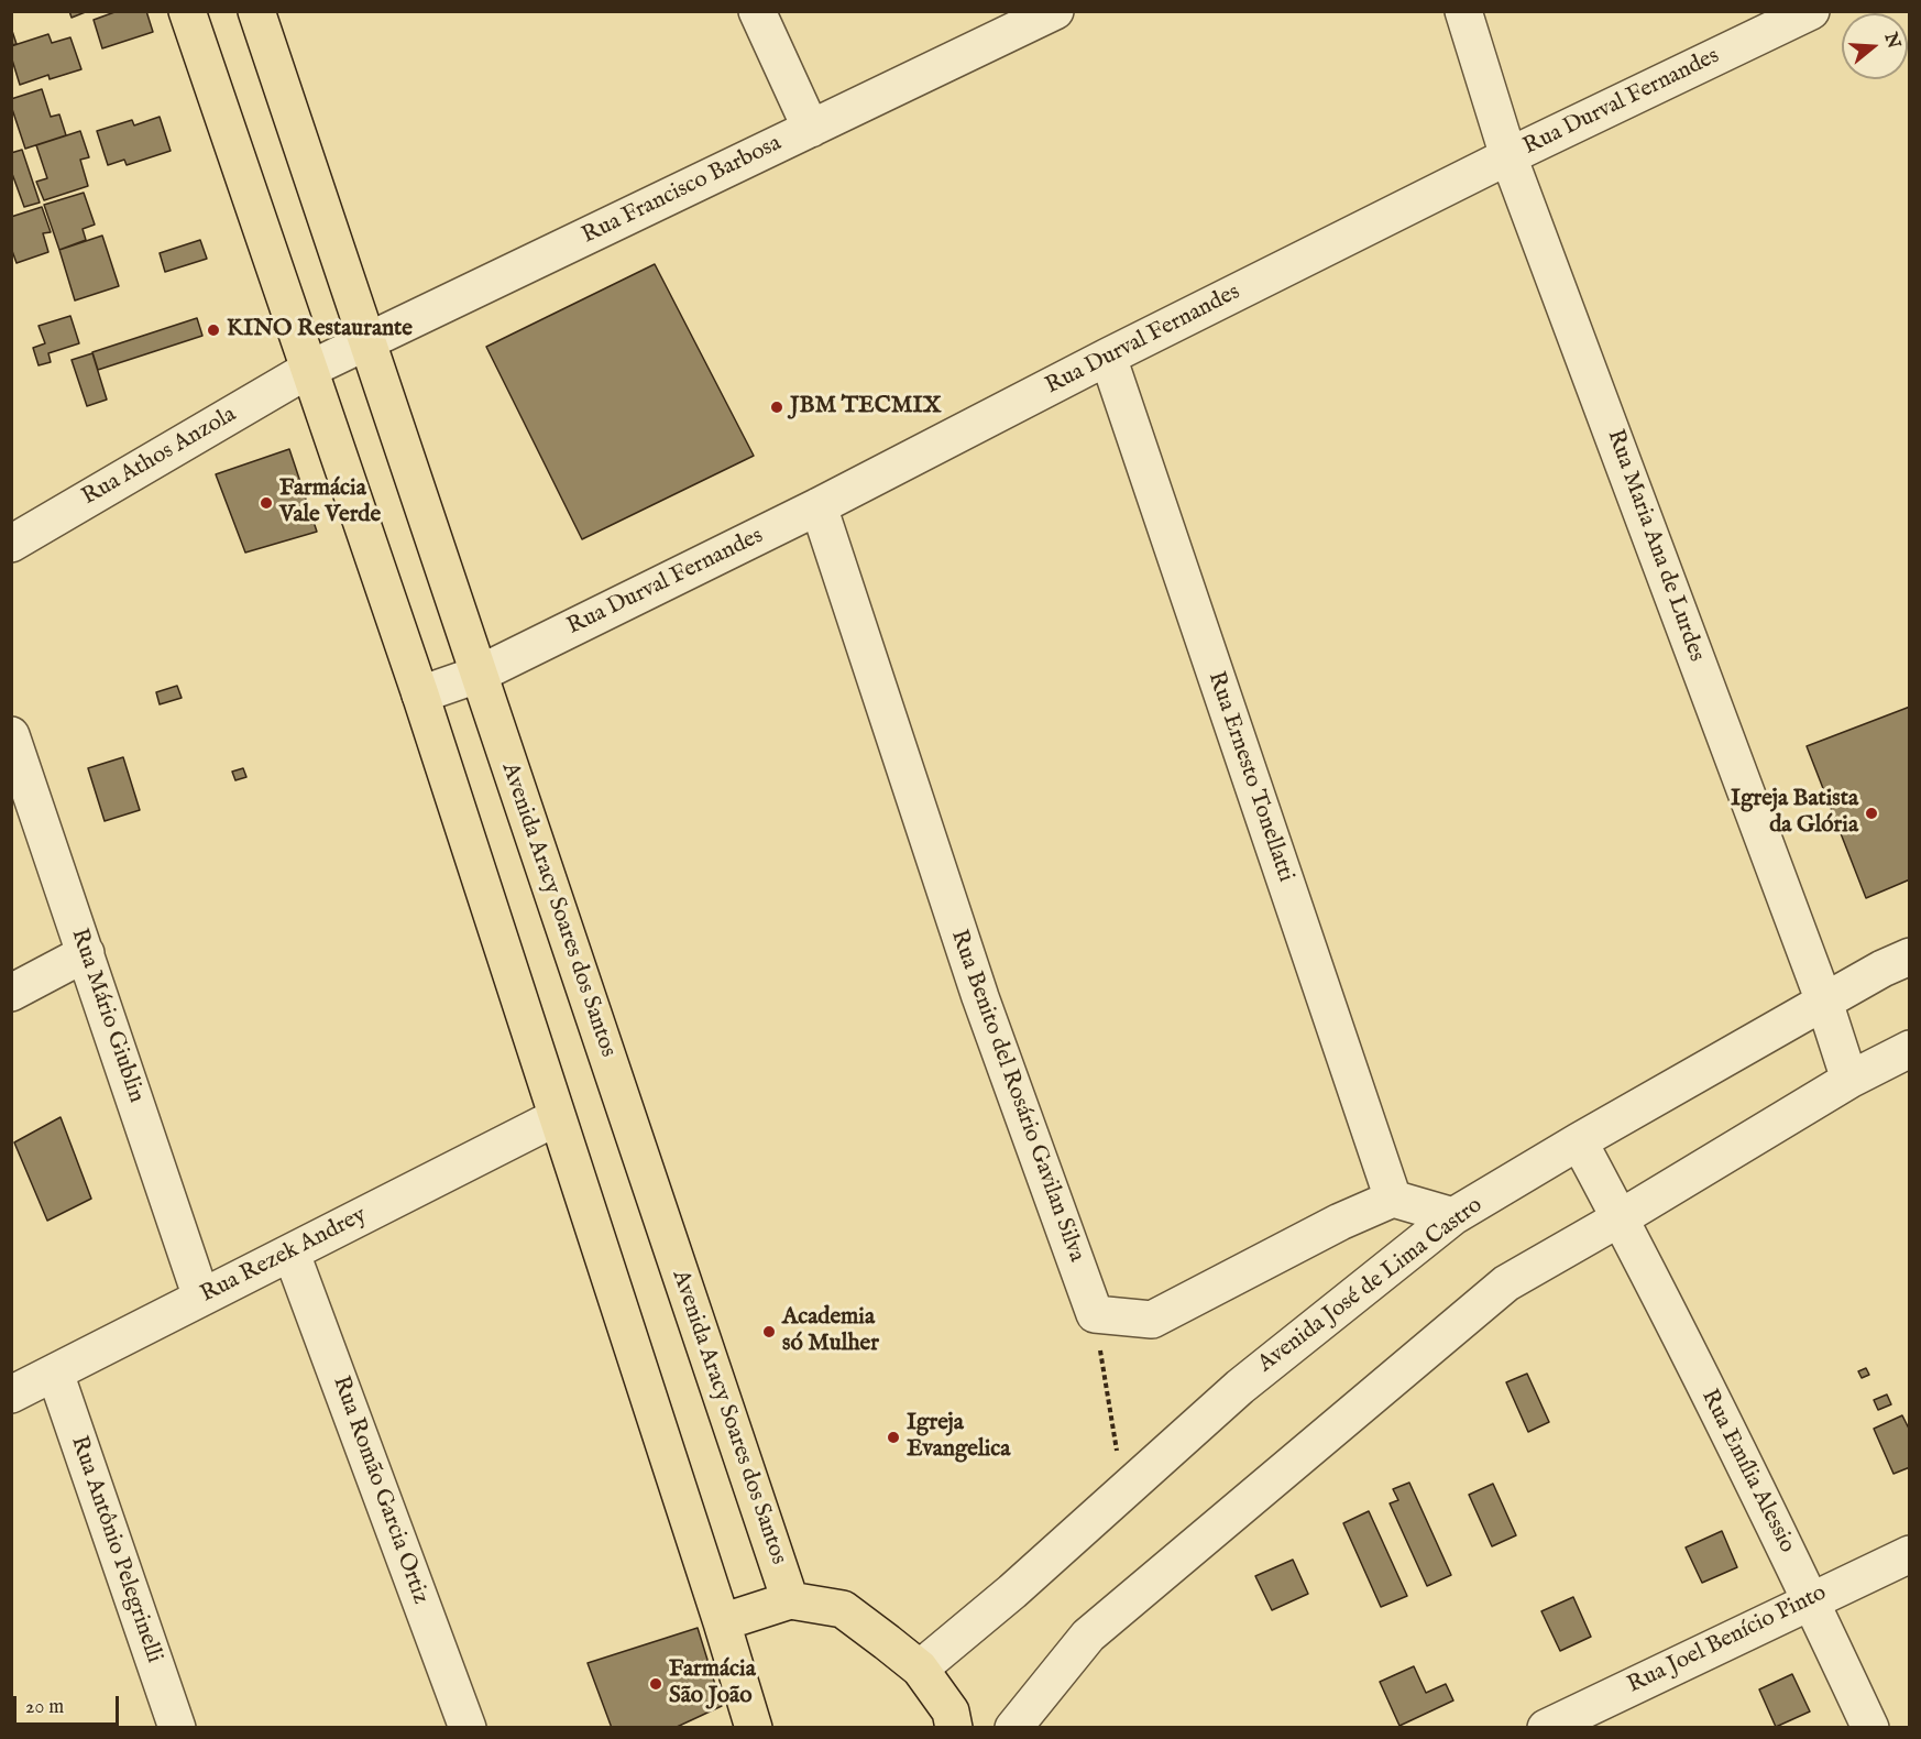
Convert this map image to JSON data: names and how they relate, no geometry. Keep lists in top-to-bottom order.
{
  "streets": {
    "main road": ["Avenida Aracy Soares dos Santos"],
    "street": [
      "Rua Durval Fernandes",
      "Rua Francisco Barbosa",
      "Rua Athos Anzola",
      "Rua Maria Ana de Lurdes",
      "Rua Ernesto Tonellatti",
      "Rua Mário Giublin",
      "Rua Benito del Rosário Gavilan Silva",
      "Rua Rezek Andrey",
      "Avenida José de Lima Castro",
      "Rua Emília Alessio",
      "Rua Romão Garcia Ortiz",
      "Rua Antônio Pelegrinelli",
      "Rua Joel Benício Pinto"
    ]
  },
  "crossings": [
    ["Rua Durval Fernandes", "Rua Maria Ana de Lurdes"],
    ["Rua Durval Fernandes", "Rua Ernesto Tonellatti"],
    ["Rua Durval Fernandes", "Avenida Aracy Soares dos Santos"],
    ["Rua Durval Fernandes", "Rua Benito del Rosário Gavilan Silva"],
    ["Rua Francisco Barbosa", "Rua Athos Anzola"],
    ["Rua Francisco Barbosa", "Avenida Aracy Soares dos Santos"],
    ["Rua Maria Ana de Lurdes", "Avenida José de Lima Castro"],
    ["Rua Mário Giublin", "Rua Rezek Andrey"],
    ["Rua Rezek Andrey", "Rua Romão Garcia Ortiz"],
    ["Rua Rezek Andrey", "Rua Antônio Pelegrinelli"],
    ["Avenida José de Lima Castro", "Rua Emília Alessio"],
    ["Rua Emília Alessio", "Rua Joel Benício Pinto"]
  ],
  "places": [
    "KINO Restaurante",
    "JBM TECMIX",
    "Farmácia Vale Verde",
    "Igreja Batista da Glória",
    "Academia só Mulher",
    "Igreja Evangelica",
    "Farmácia São João"
  ],
  "scale_bar": "20 m",
  "north": "right"
}
